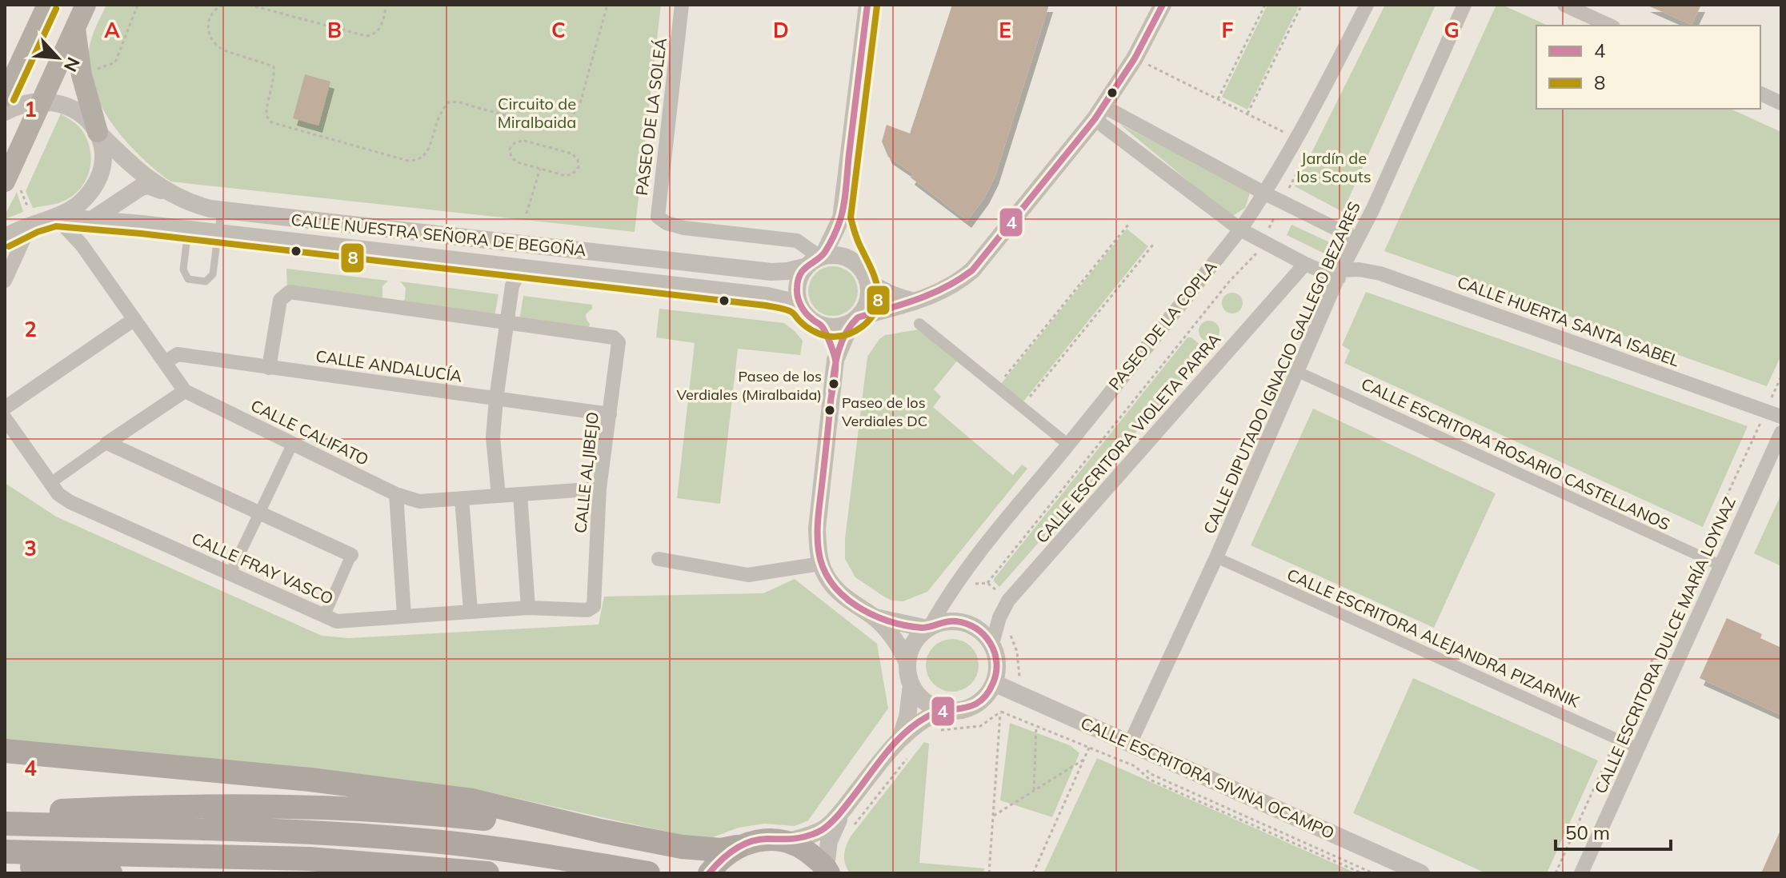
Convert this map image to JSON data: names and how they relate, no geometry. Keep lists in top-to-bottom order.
{
  "streets": {
    "street": [
      "PASEO DE LA SOLEÁ",
      "CALLE NUESTRA SEÑORA DE BEGOÑA",
      "CALLE HUERTA SANTA ISABEL",
      "PASEO DE LA COPLA",
      "CALLE ANDALUCÍA",
      "CALLE DIPUTADO IGNACIO GALLEGO BEZARES",
      "CALLE CALIFATO",
      "CALLE ESCRITORA VIOLETA PARRA",
      "CALLE ESCRITORA ROSARIO CASTELLANOS",
      "CALLE ALJIBEJO",
      "CALLE FRAY VASCO",
      "CALLE ESCRITORA ALEJANDRA PIZARNIK",
      "CALLE ESCRITORA DULCE MARÍA LOYNAZ",
      "CALLE ESCRITORA SIVINA OCAMPO"
    ]
  },
  "crossings": [
    ["PASEO DE LA SOLEÁ", "CALLE NUESTRA SEÑORA DE BEGOÑA"],
    ["CALLE NUESTRA SEÑORA DE BEGOÑA", "CALLE CALIFATO"],
    ["CALLE HUERTA SANTA ISABEL", "PASEO DE LA COPLA"],
    ["CALLE HUERTA SANTA ISABEL", "CALLE DIPUTADO IGNACIO GALLEGO BEZARES"],
    ["CALLE HUERTA SANTA ISABEL", "CALLE ESCRITORA VIOLETA PARRA"],
    ["PASEO DE LA COPLA", "CALLE ESCRITORA VIOLETA PARRA"],
    ["PASEO DE LA COPLA", "CALLE ESCRITORA SIVINA OCAMPO"],
    ["CALLE ANDALUCÍA", "CALLE CALIFATO"],
    ["CALLE ANDALUCÍA", "CALLE ALJIBEJO"],
    ["CALLE DIPUTADO IGNACIO GALLEGO BEZARES", "CALLE ESCRITORA ROSARIO CASTELLANOS"],
    ["CALLE DIPUTADO IGNACIO GALLEGO BEZARES", "CALLE ESCRITORA ALEJANDRA PIZARNIK"],
    ["CALLE DIPUTADO IGNACIO GALLEGO BEZARES", "CALLE ESCRITORA SIVINA OCAMPO"],
    ["CALLE CALIFATO", "CALLE ALJIBEJO"],
    ["CALLE ESCRITORA VIOLETA PARRA", "CALLE ESCRITORA SIVINA OCAMPO"],
    ["CALLE ESCRITORA ROSARIO CASTELLANOS", "CALLE ESCRITORA DULCE MARÍA LOYNAZ"],
    ["CALLE ALJIBEJO", "CALLE FRAY VASCO"],
    ["CALLE ESCRITORA ALEJANDRA PIZARNIK", "CALLE ESCRITORA DULCE MARÍA LOYNAZ"]
  ],
  "parks": ["Circuito de Miralbaida", "Jardín de los Scouts"],
  "places": ["Paseo de los Verdiales (Miralbaida)", "Paseo de los Verdiales DC"],
  "lines": ["transit line 4", "transit line 8"],
  "legend": ["4", "8"],
  "scale_bar": "50 m",
  "north": "bottom right",
  "grid": {
    "columns": [
      "A",
      "B",
      "C",
      "D",
      "E",
      "F",
      "G"
    ],
    "rows": [
      "1",
      "2",
      "3",
      "4"
    ]
  }
}
